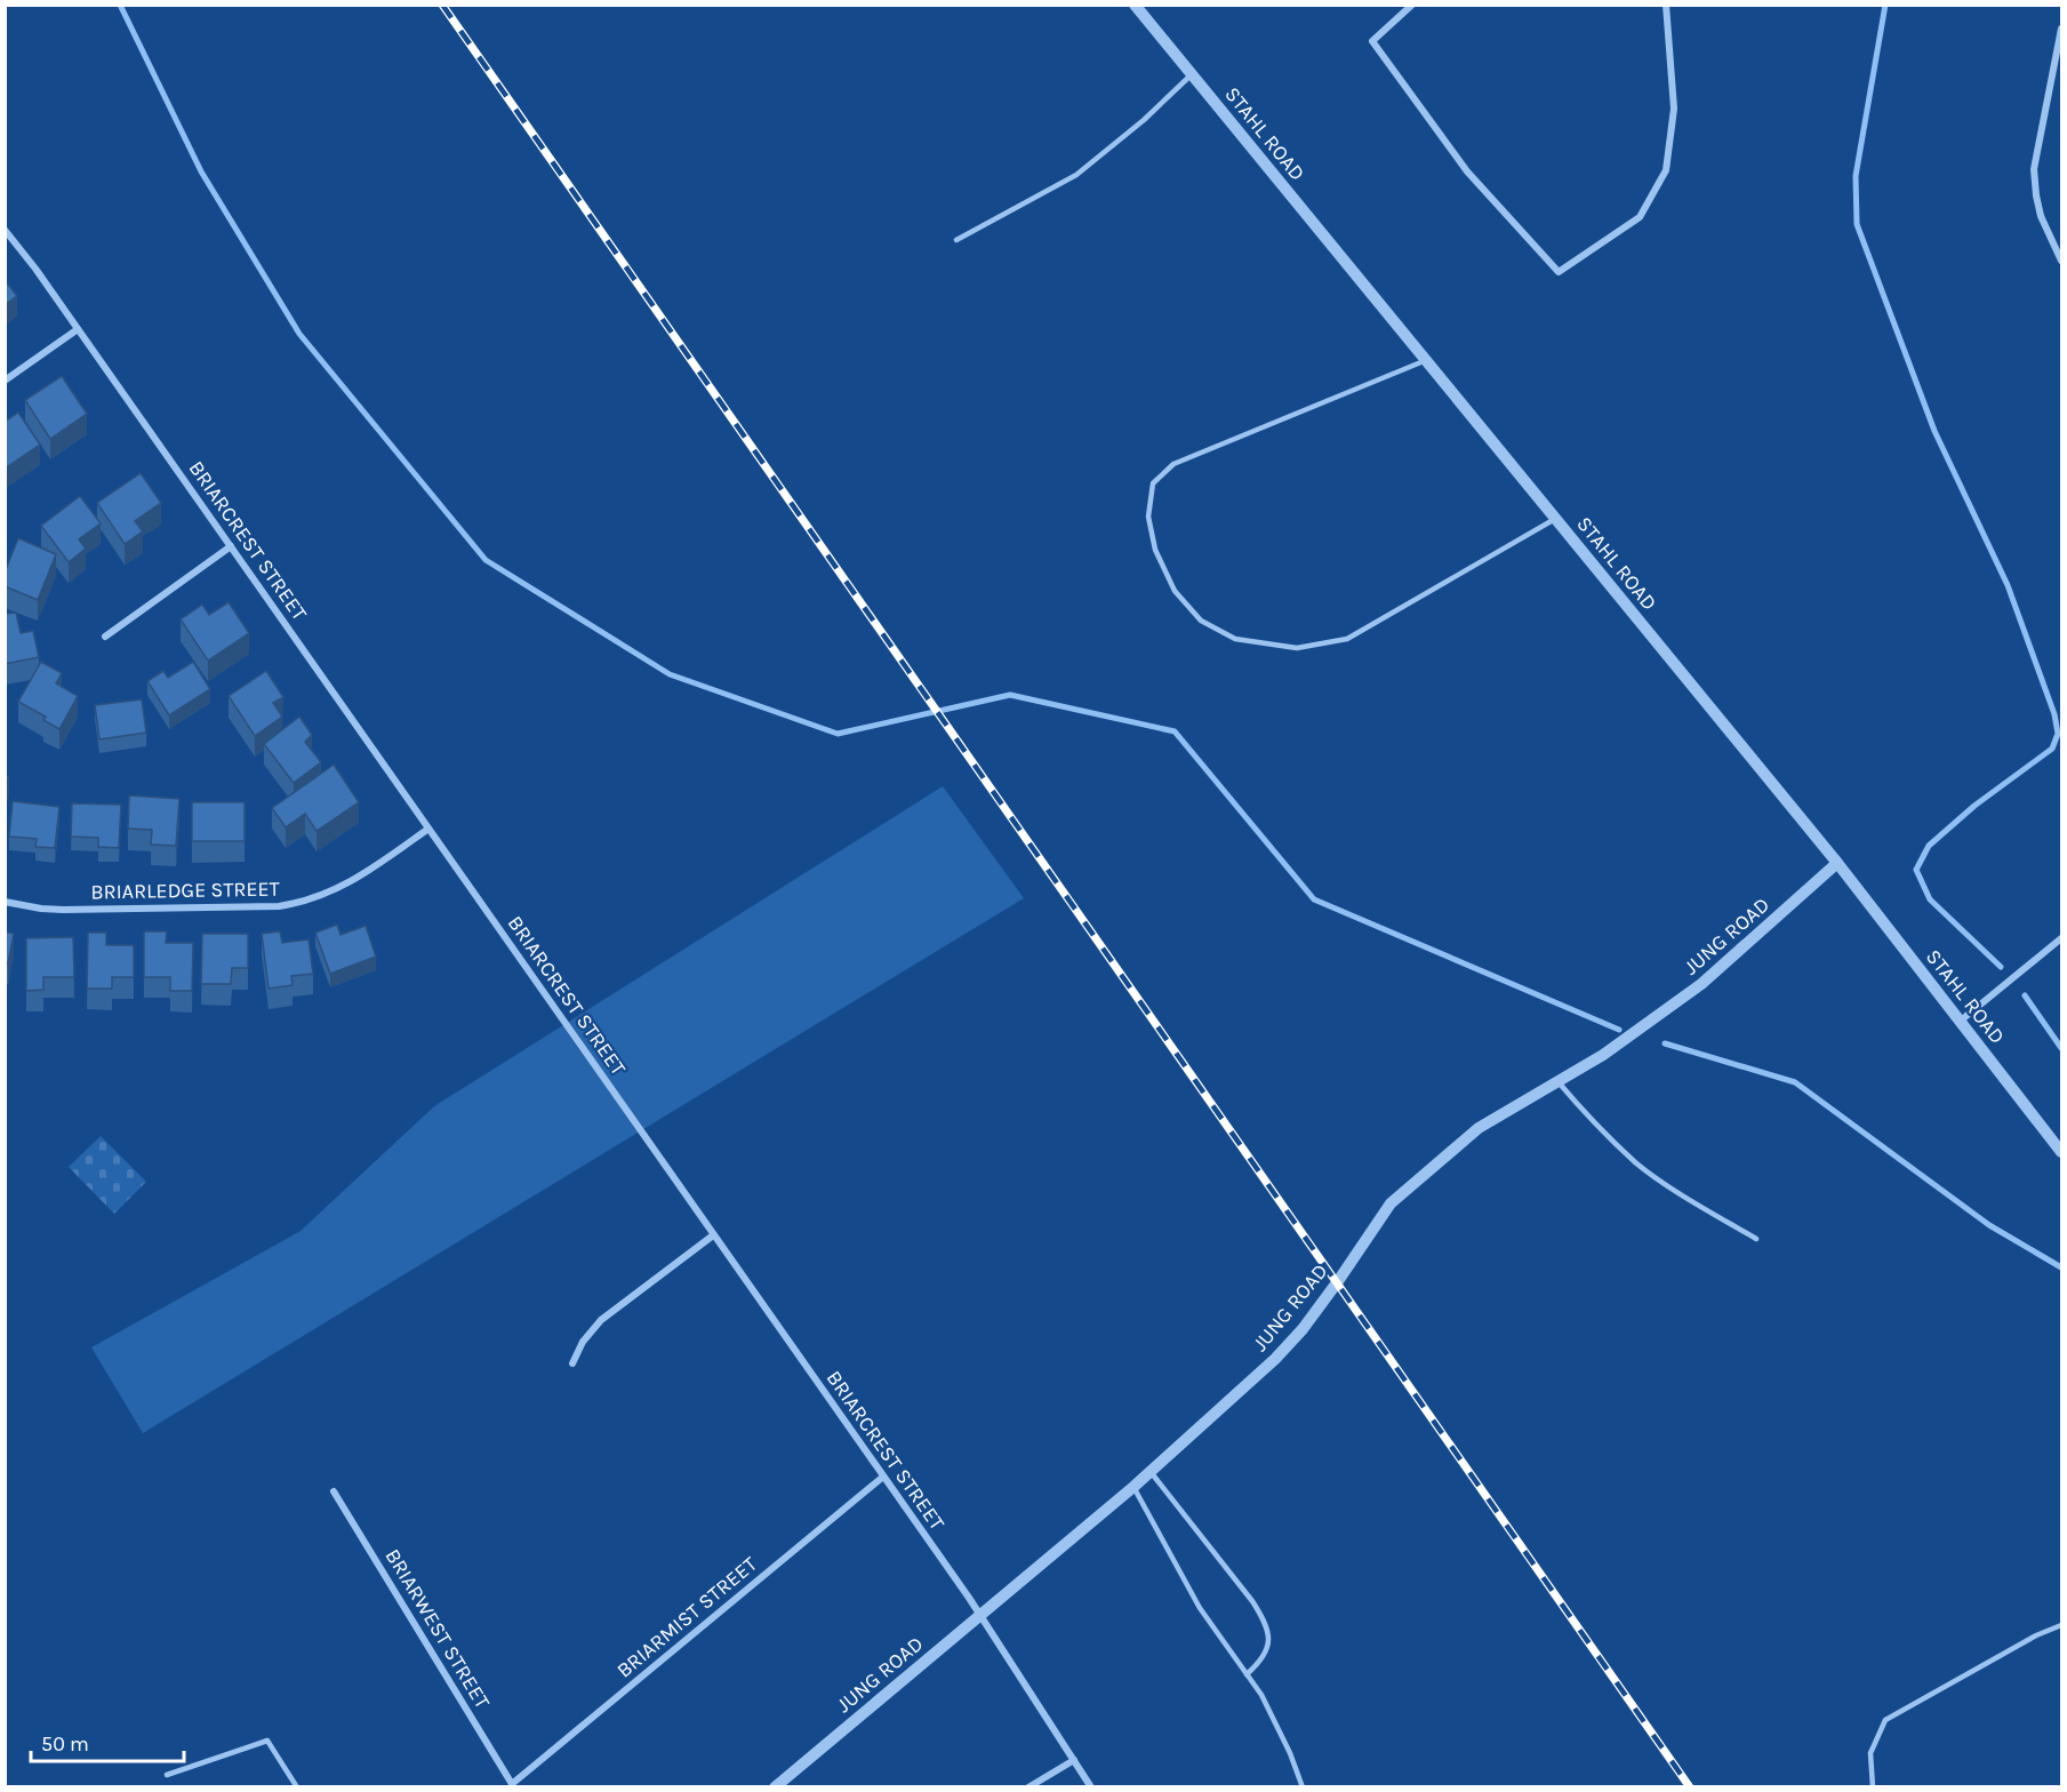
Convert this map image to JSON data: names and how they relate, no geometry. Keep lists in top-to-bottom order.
{
  "streets": {
    "street": [
      "STAHL ROAD",
      "BRIARCREST STREET",
      "BRIARLEDGE STREET",
      "JUNG ROAD",
      "BRIARMIST STREET",
      "BRIARWEST STREET"
    ]
  },
  "crossings": [
    ["STAHL ROAD", "JUNG ROAD"],
    ["BRIARCREST STREET", "BRIARLEDGE STREET"],
    ["BRIARCREST STREET", "JUNG ROAD"],
    ["BRIARCREST STREET", "BRIARMIST STREET"],
    ["BRIARMIST STREET", "BRIARWEST STREET"]
  ],
  "scale_bar": "50 m"
}
